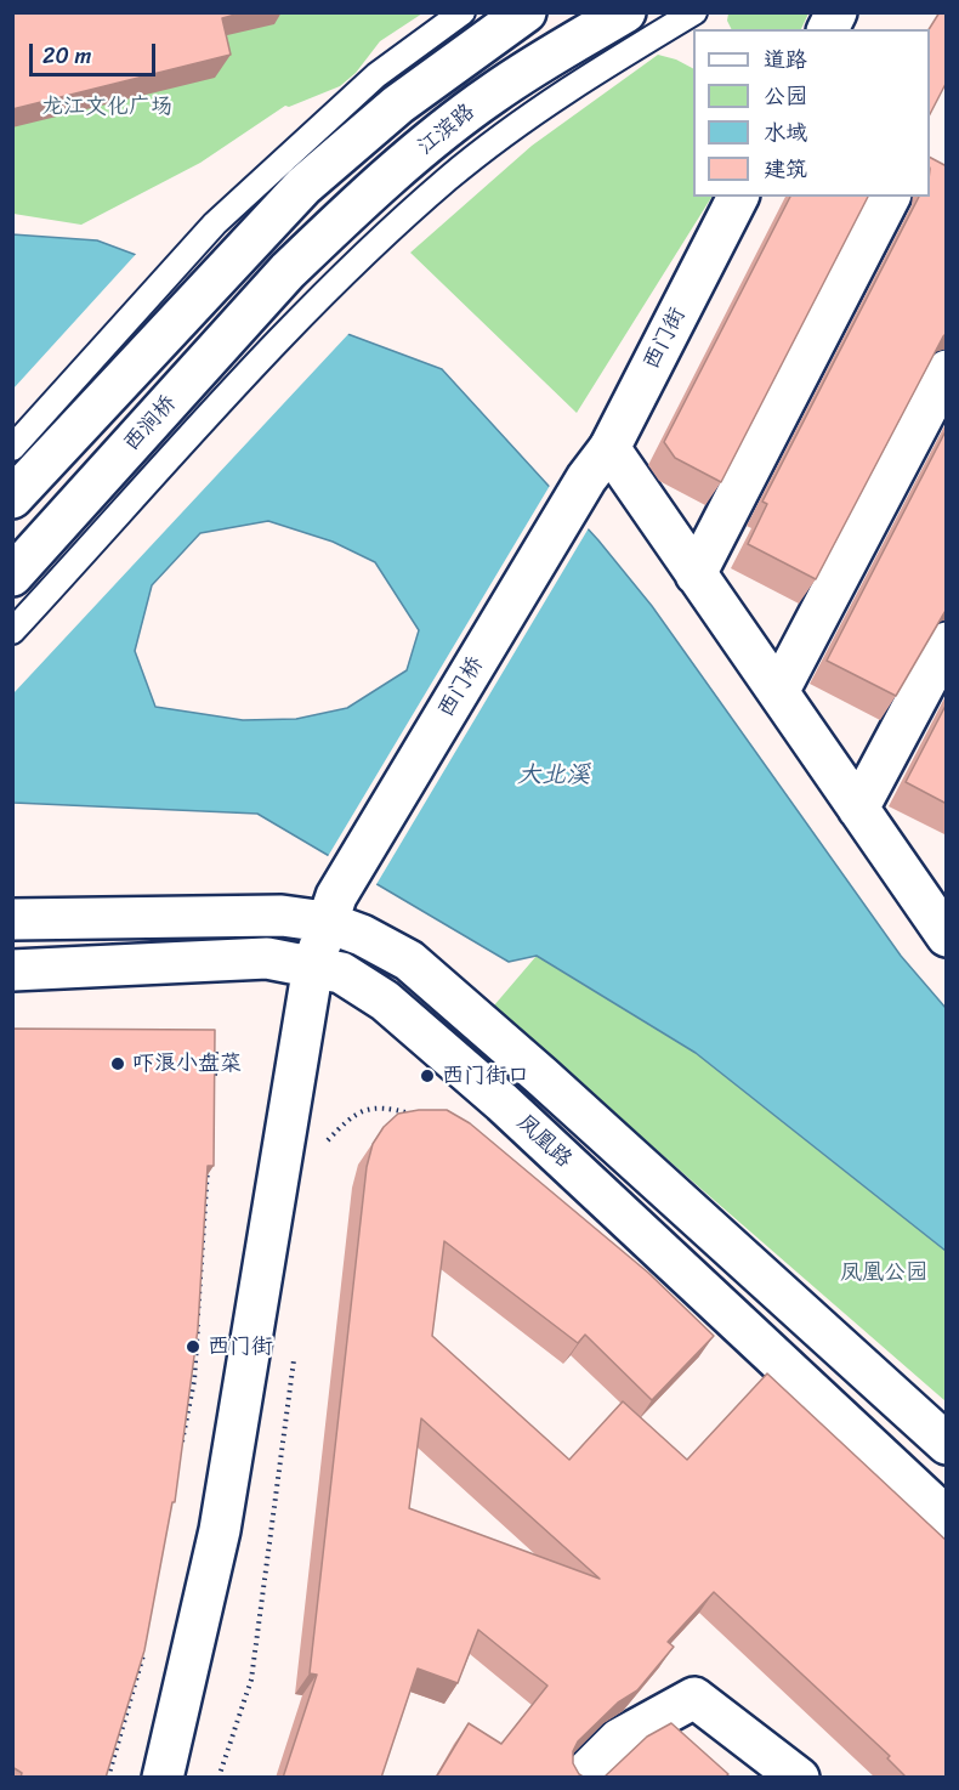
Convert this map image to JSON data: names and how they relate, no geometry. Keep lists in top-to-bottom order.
{
  "streets": {
    "street": [
      "江滨路",
      "西门街",
      "西涧桥",
      "西门桥",
      "凤凰路"
    ]
  },
  "crossings": [
    ["江滨路", "西涧桥"],
    ["西门街", "西门桥"]
  ],
  "water": ["大北溪"],
  "parks": ["龙江文化广场", "凤凰公园"],
  "places": ["吓浪小盘菜", "西门街口", "西门街"],
  "legend": [
    "道路",
    "公园",
    "水域",
    "建筑"
  ],
  "scale_bar": "20 m"
}
